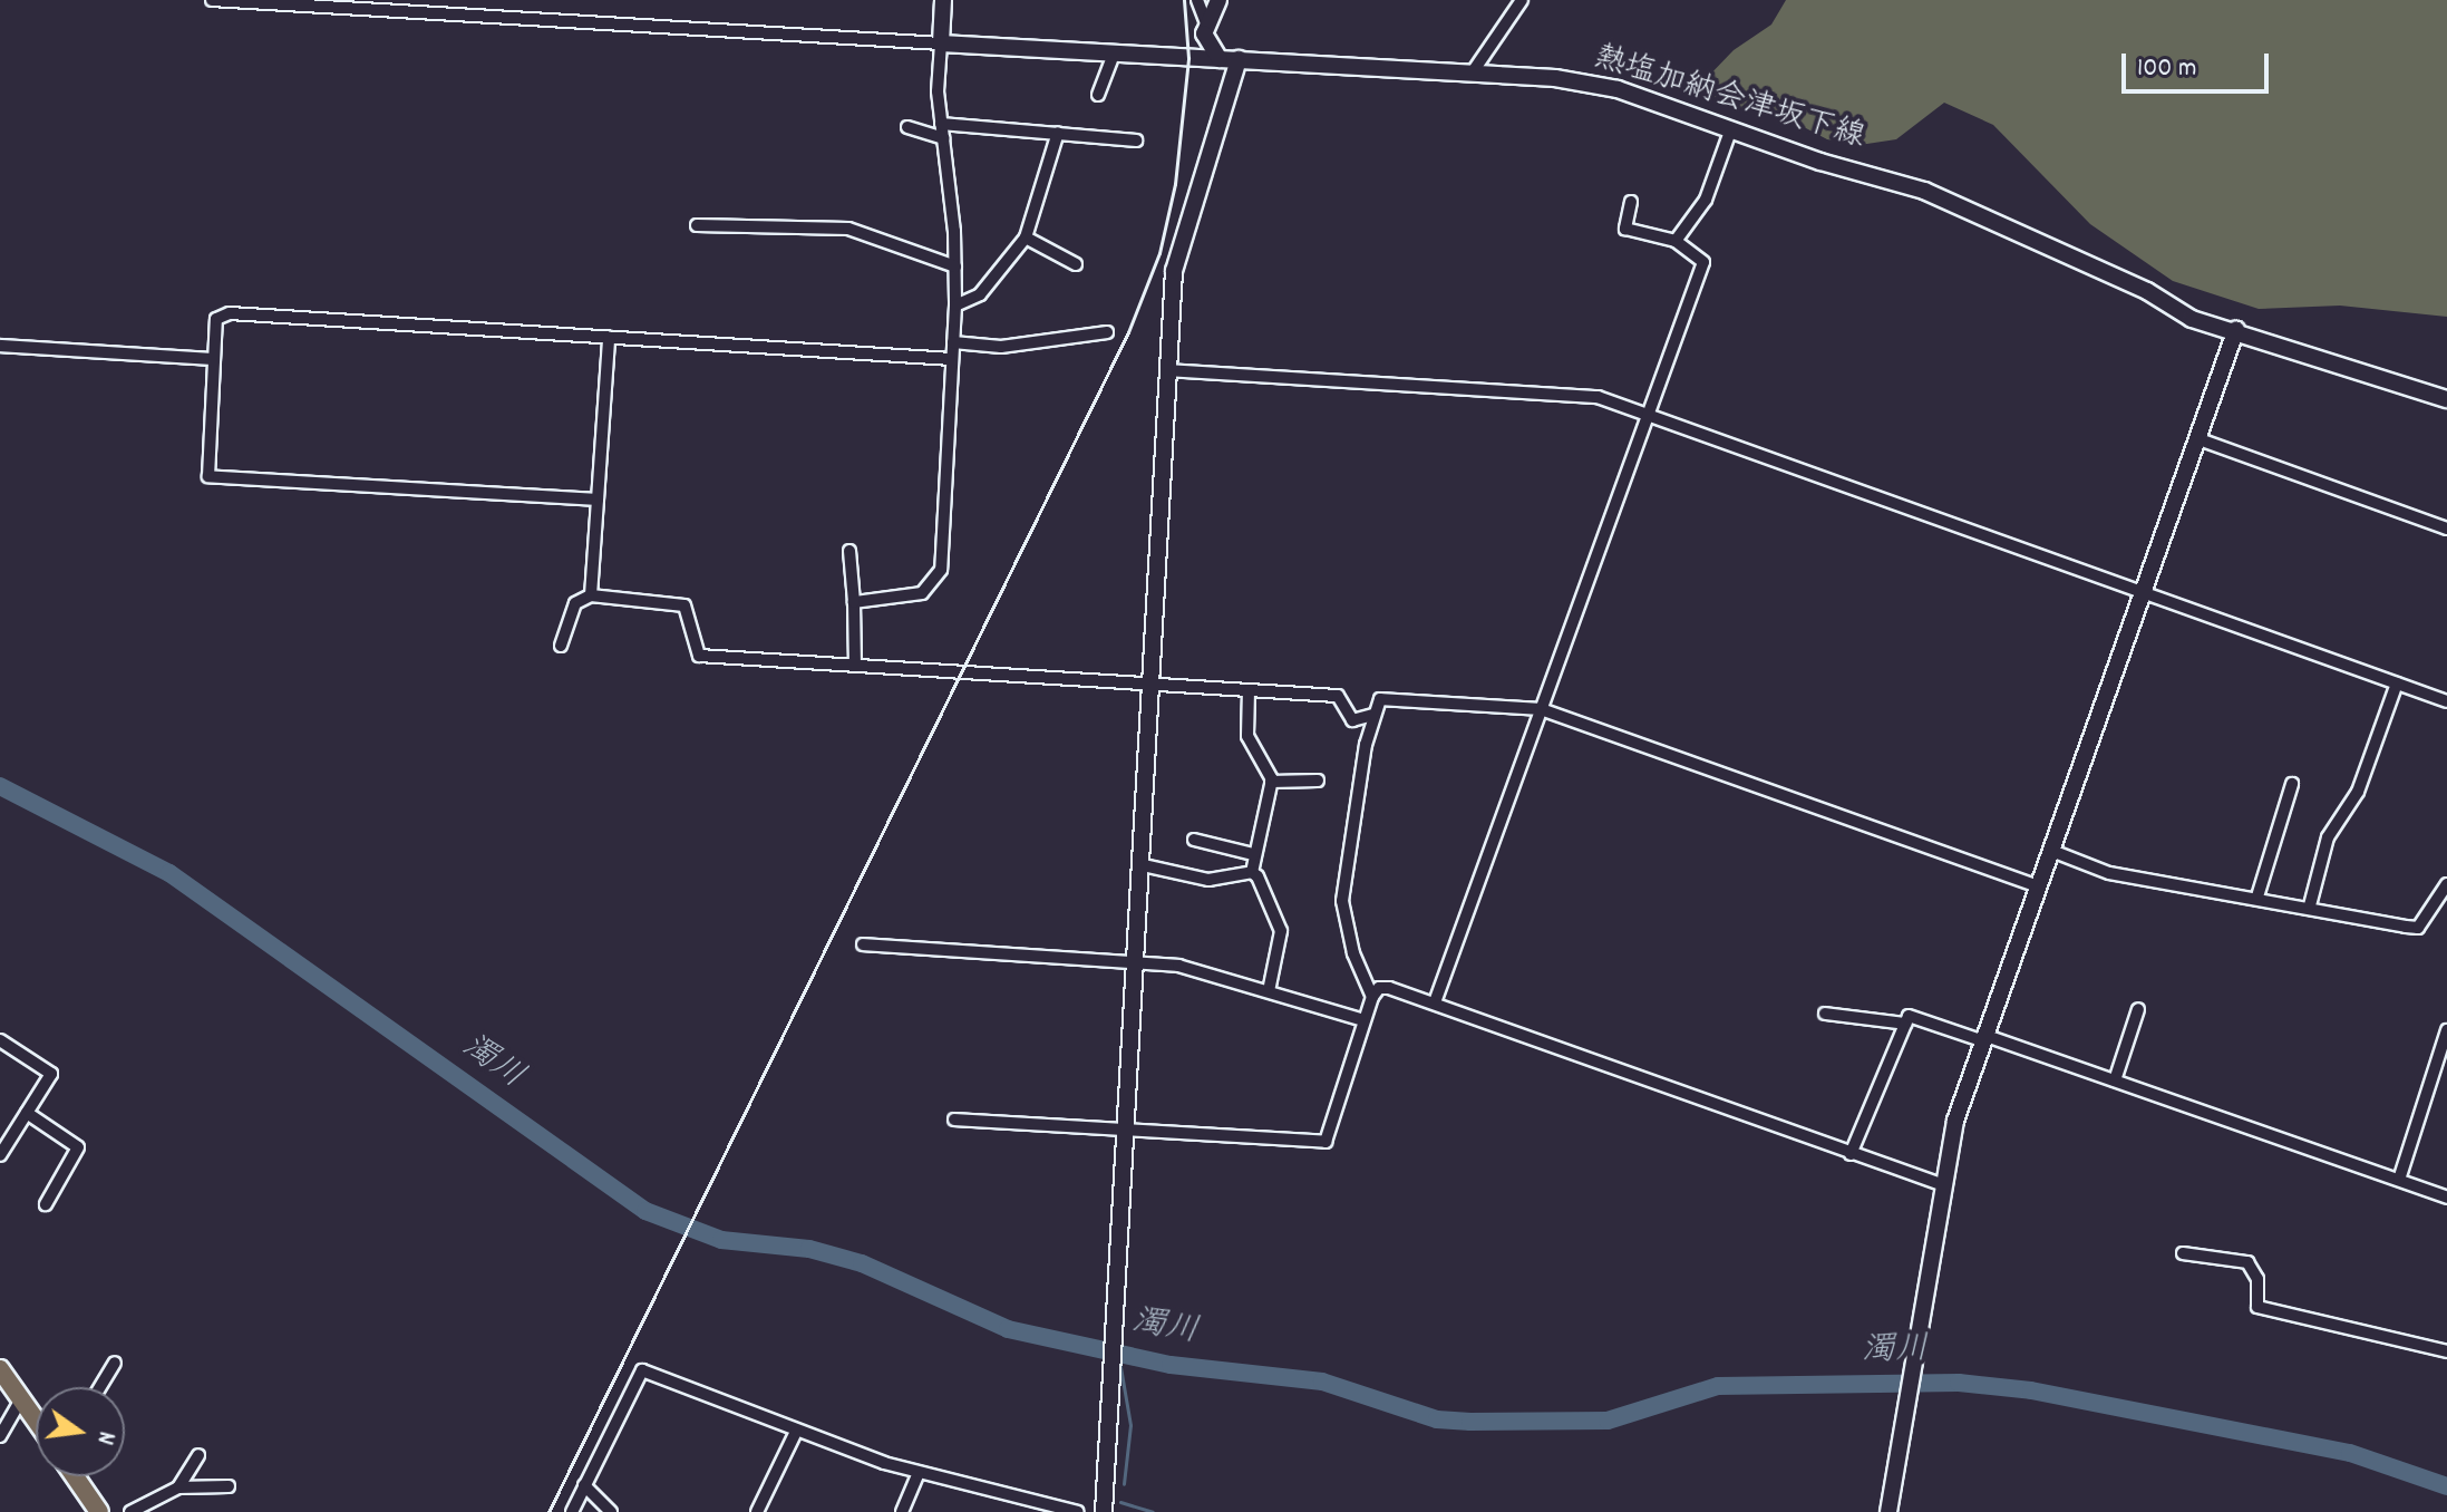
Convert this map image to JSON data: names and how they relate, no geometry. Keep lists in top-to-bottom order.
{
  "streets": {
    "street": ["熱塩加納会津坂下線"]
  },
  "water": ["濁川"],
  "scale_bar": "100 m",
  "north": "right"
}
